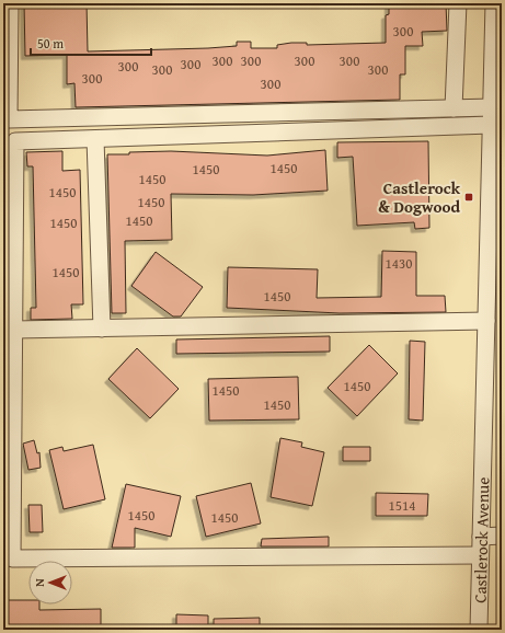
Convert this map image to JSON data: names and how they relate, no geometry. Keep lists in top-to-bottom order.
{
  "streets": {
    "street": ["Castlerock Avenue"]
  },
  "places": {
    "transit": ["Castlerock & Dogwood"]
  },
  "house_numbers": [
    "300",
    "300",
    "300",
    "300",
    "300",
    "300",
    "300",
    "300",
    "300",
    "300",
    "300",
    "1450",
    "1450",
    "1450",
    "1450",
    "1450",
    "1450",
    "1450",
    "1430",
    "1450",
    "1450",
    "1450",
    "1450",
    "1450",
    "1514",
    "1450",
    "1450"
  ],
  "scale_bar": "50 m",
  "north": "left"
}
